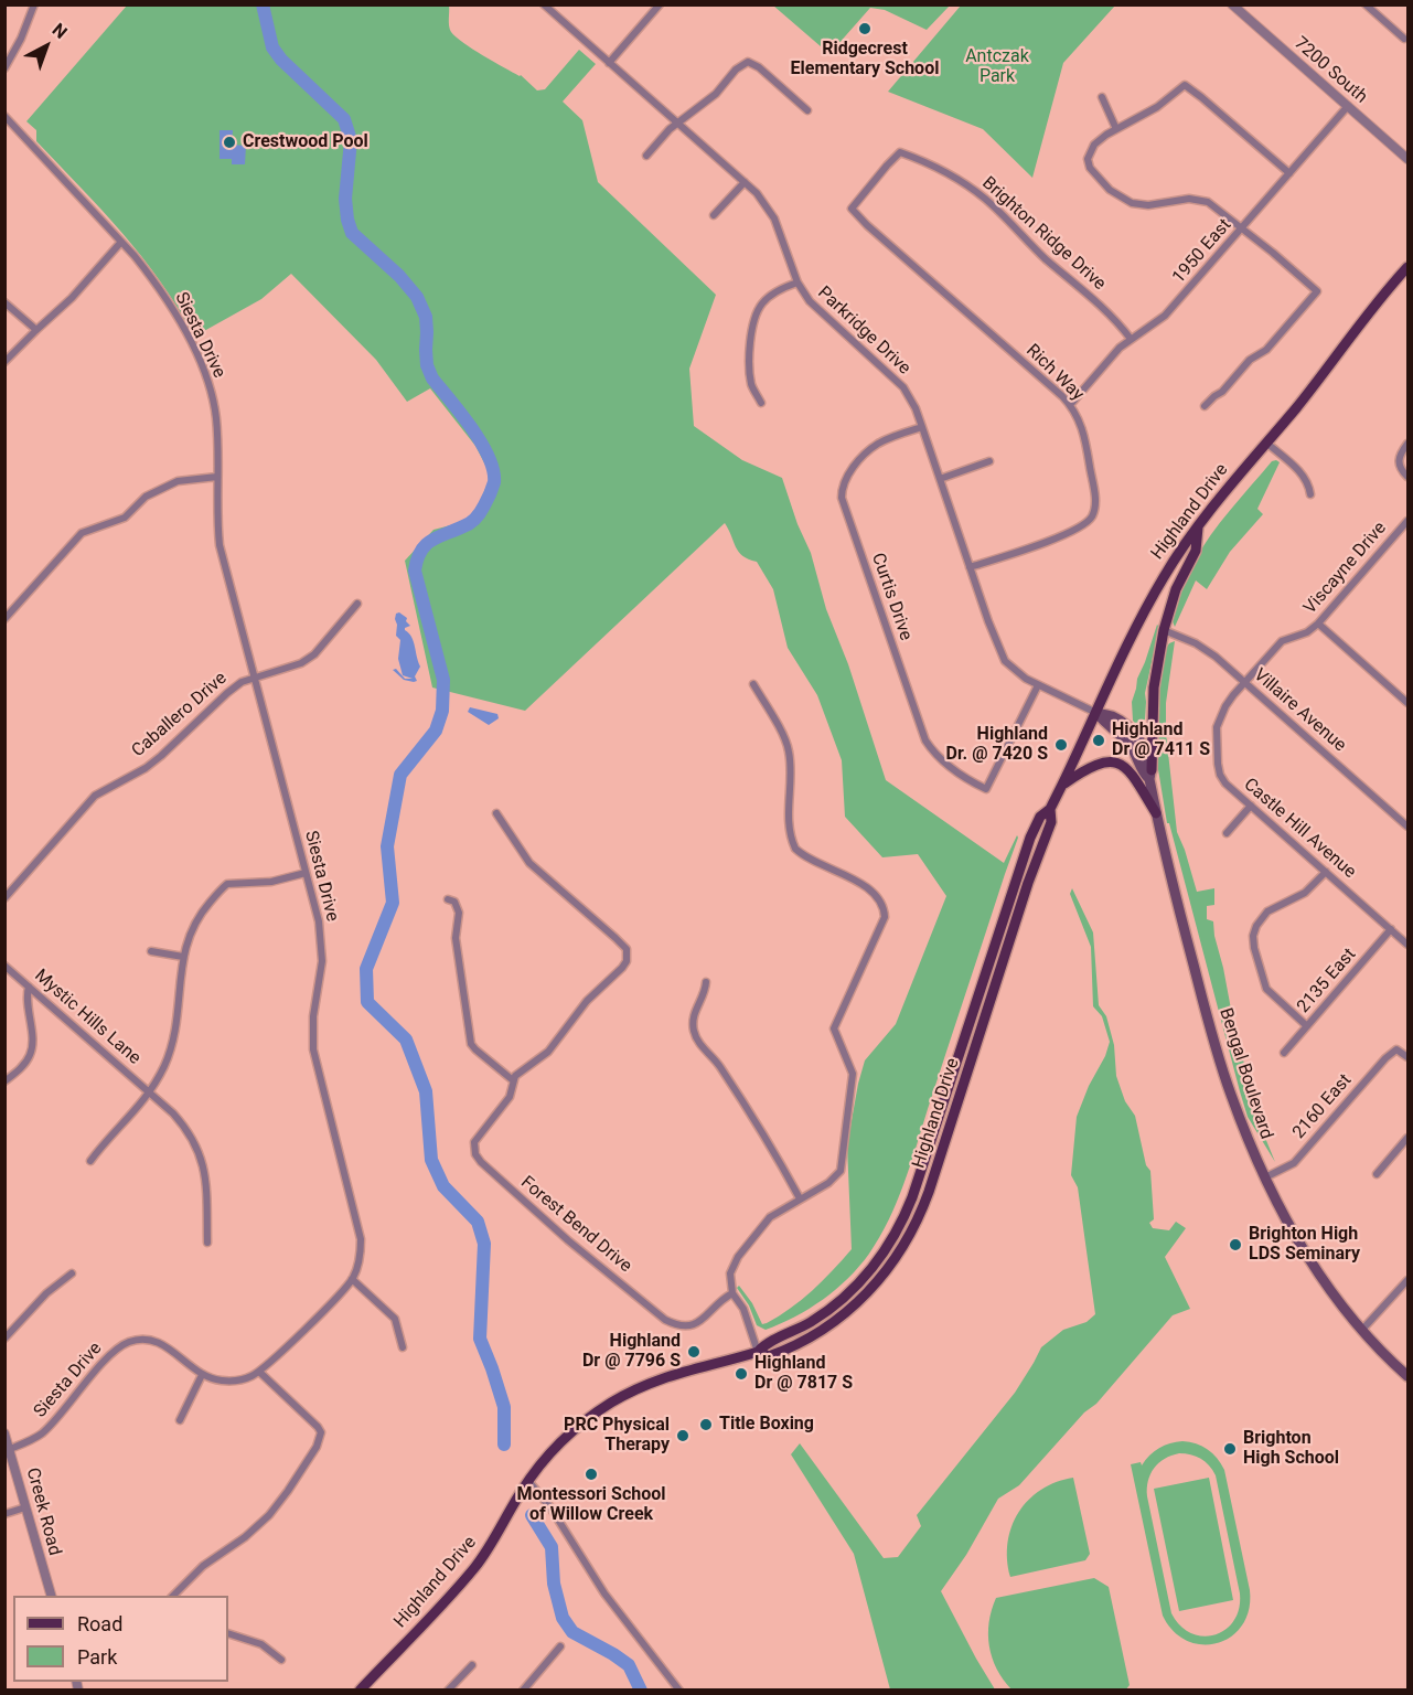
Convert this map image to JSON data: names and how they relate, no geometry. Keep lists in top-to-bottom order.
{
  "streets": {
    "main road": ["Highland Drive", "Bengal Boulevard"],
    "street": [
      "7200 South",
      "Brighton Ridge Drive",
      "1950 East",
      "Parkridge Drive",
      "Siesta Drive",
      "Rich Way",
      "Viscayne Drive",
      "Curtis Drive",
      "Villaire Avenue",
      "Caballero Drive",
      "Castle Hill Avenue",
      "2135 East",
      "Mystic Hills Lane",
      "2160 East",
      "Forest Bend Drive",
      "Creek Road"
    ]
  },
  "crossings": [
    ["7200 South", "1950 East"],
    ["Brighton Ridge Drive", "1950 East"],
    ["Brighton Ridge Drive", "Rich Way"],
    ["1950 East", "Rich Way"],
    ["Parkridge Drive", "Rich Way"],
    ["Parkridge Drive", "Highland Drive"],
    ["Parkridge Drive", "Curtis Drive"],
    ["Parkridge Drive", "Bengal Boulevard"],
    ["Siesta Drive", "Caballero Drive"],
    ["Siesta Drive", "Creek Road"],
    ["Highland Drive", "Bengal Boulevard"],
    ["Viscayne Drive", "Villaire Avenue"],
    ["Viscayne Drive", "Castle Hill Avenue"],
    ["Villaire Avenue", "Castle Hill Avenue"],
    ["Castle Hill Avenue", "2135 East"],
    ["Bengal Boulevard", "2160 East"]
  ],
  "parks": ["Antczak Park"],
  "places": [
    "Ridgecrest Elementary School",
    "Crestwood Pool",
    "Highland Dr @ 7411 S",
    "Highland Dr. @ 7420 S",
    "Brighton High LDS Seminary",
    "Highland Dr @ 7796 S",
    "Highland Dr @ 7817 S",
    "Title Boxing",
    "PRC Physical Therapy",
    "Brighton High School",
    "Montessori School of Willow Creek"
  ],
  "legend": ["Road", "Park"],
  "north": "top right"
}
